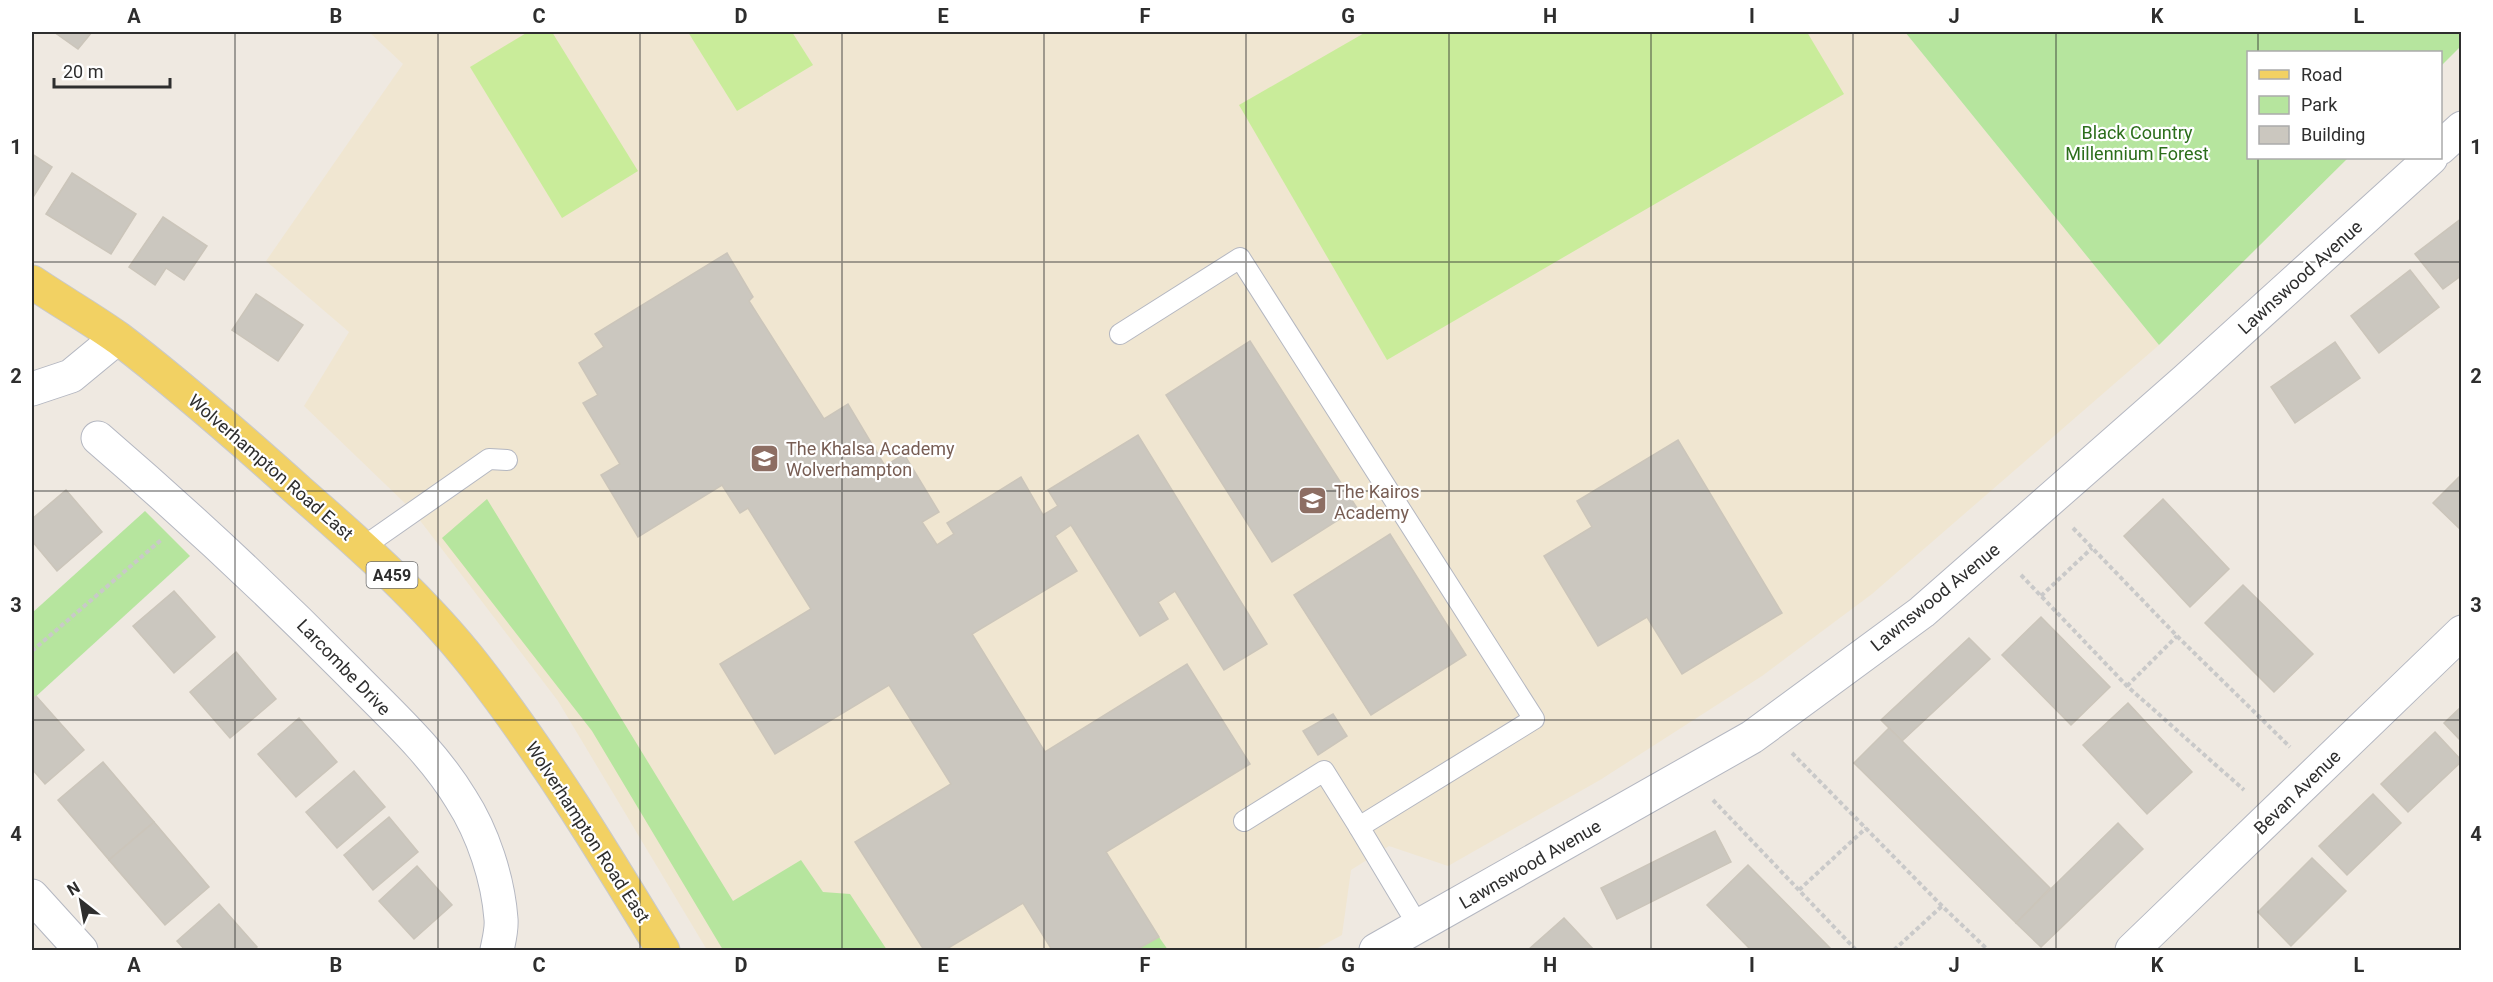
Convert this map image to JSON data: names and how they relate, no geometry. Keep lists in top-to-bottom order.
{
  "streets": {
    "main road": ["Wolverhampton Road East", "A459"],
    "street": ["Lawnswood Avenue", "Larcombe Drive", "Bevan Avenue"]
  },
  "parks": ["Black Country Millennium Forest"],
  "places": {
    "school or university": ["The Khalsa Academy Wolverhampton", "The Kairos Academy"]
  },
  "legend": ["Road", "Park", "Building"],
  "scale_bar": "20 m",
  "north": "top left",
  "grid": {
    "columns": [
      "A",
      "B",
      "C",
      "D",
      "E",
      "F",
      "G",
      "H",
      "I",
      "J",
      "K",
      "L"
    ],
    "rows": [
      "1",
      "2",
      "3",
      "4"
    ]
  }
}
